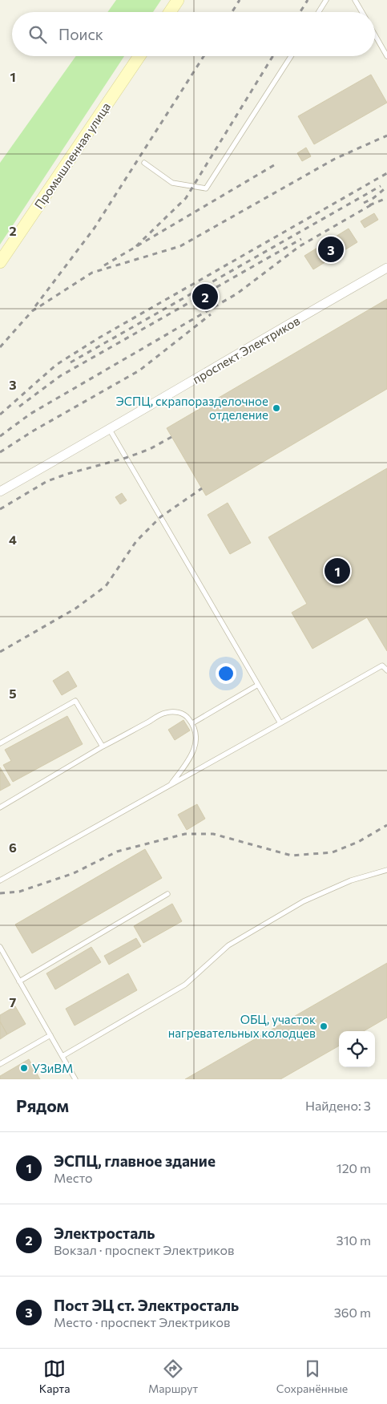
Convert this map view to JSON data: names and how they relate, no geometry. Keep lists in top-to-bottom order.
{
  "streets": {
    "street": ["Промышленная улица", "проспект Электриков"]
  },
  "places": ["ЭСПЦ, скрапоразделочное отделение", "ОБЦ, участок нагревательных колодцев", "УЗиВМ"],
  "page": {
    "search": "Поиск",
    "pins": ["3", "2", "1"],
    "heading": ["Рядом", "Найдено: 3"],
    "list": [
      {
        "mark": "1",
        "name": "ЭСПЦ, главное здание",
        "note": "Место",
        "value": "120 m"
      },
      {
        "mark": "2",
        "name": "Электросталь",
        "note": "Вокзал · проспект Электриков",
        "value": "310 m"
      },
      {
        "mark": "3",
        "name": "Пост ЭЦ ст. Электросталь",
        "note": "Место · проспект Электриков",
        "value": "360 m"
      }
    ],
    "nav": ["Карта", "Маршрут", "Сохранённые"]
  },
  "grid": {
    "rows": [
      "1",
      "2",
      "3",
      "4",
      "5",
      "6",
      "7"
    ]
  }
}
